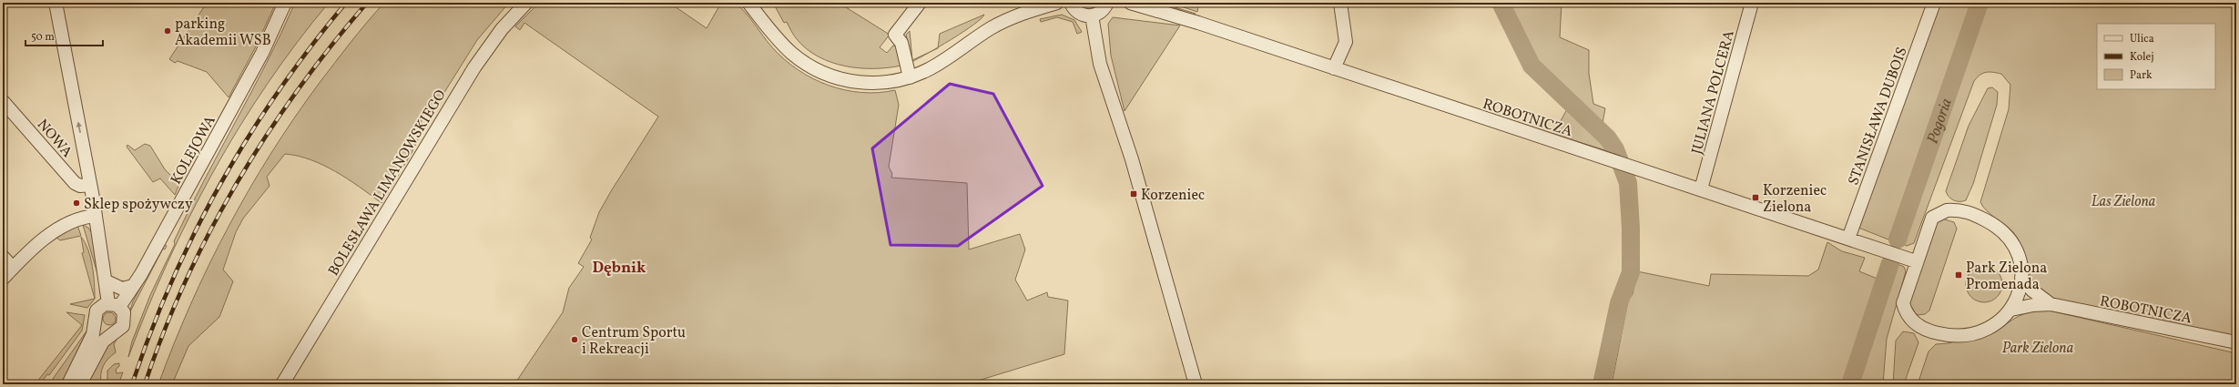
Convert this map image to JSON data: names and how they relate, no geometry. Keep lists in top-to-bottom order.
{
  "streets": {
    "street": [
      "JULIANA POLCERA",
      "STANISŁAWA DUBOIS",
      "ROBOTNICZA",
      "NOWA",
      "KOLEJOWA",
      "BOLESŁAWA LIMANOWSKIEGO"
    ]
  },
  "crossings": [
    ["JULIANA POLCERA", "ROBOTNICZA"],
    ["STANISŁAWA DUBOIS", "ROBOTNICZA"]
  ],
  "districts": ["Dębnik"],
  "water": ["Pogoria"],
  "parks": ["Las Zielona", "Park Zielona"],
  "places": {
    "other": ["parking Akademii WSB", "Sklep spożywczy", "Centrum Sportu i Rekreacji"],
    "transit": ["Korzeniec", "Korzeniec Zielona", "Park Zielona Promenada"]
  },
  "legend": ["Ulica", "Kolej", "Park"],
  "scale_bar": "50 m"
}
